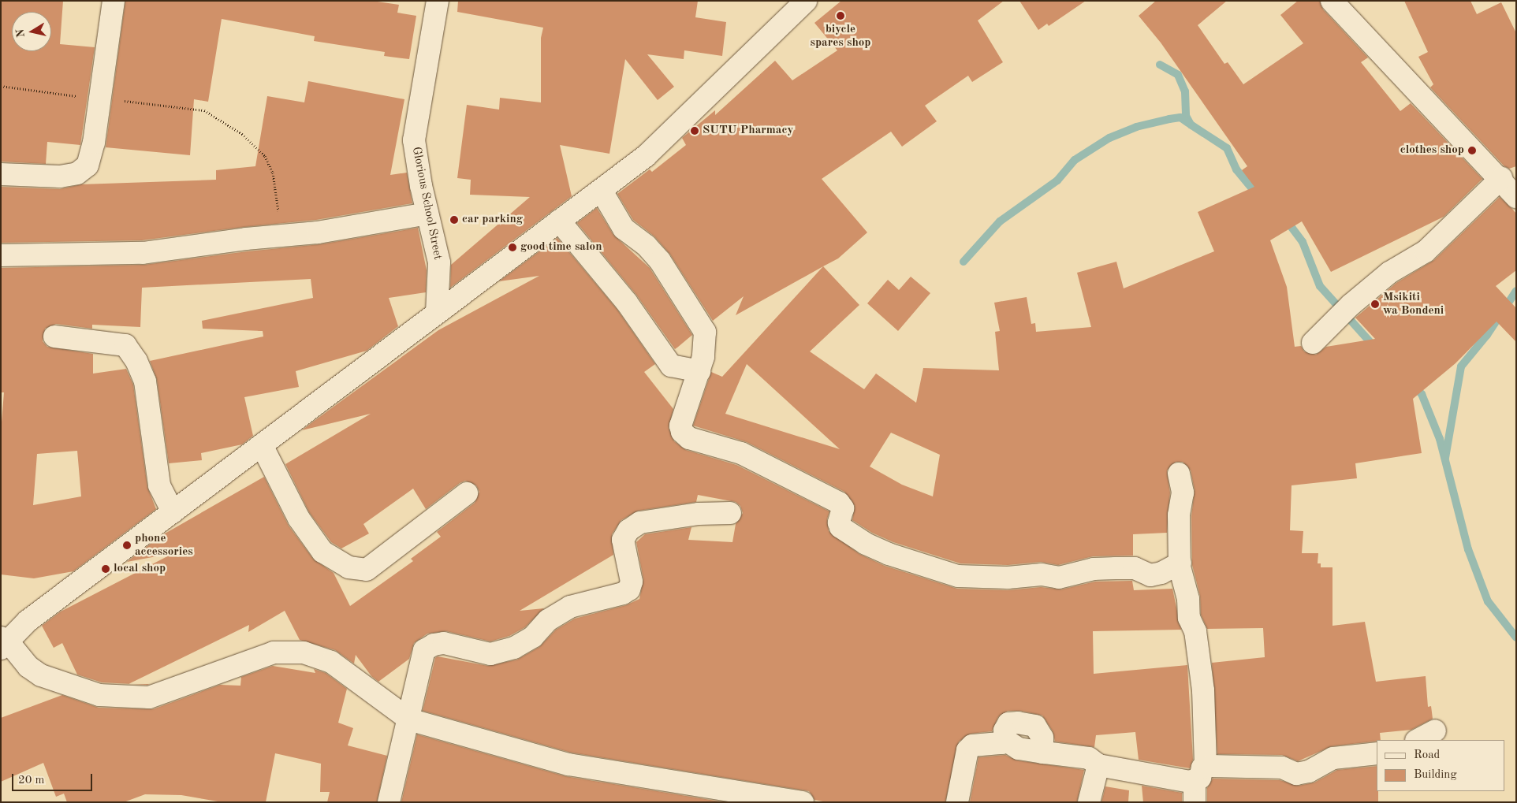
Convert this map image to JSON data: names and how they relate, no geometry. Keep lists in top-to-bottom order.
{
  "streets": {
    "street": ["Glorious School Street"]
  },
  "places": [
    "biycle spares shop",
    "SUTU Pharmacy",
    "clothes shop",
    "car parking",
    "good time salon",
    "Msikiti wa Bondeni",
    "phone accessories",
    "local shop"
  ],
  "legend": ["Road", "Building"],
  "scale_bar": "20 m",
  "north": "left"
}
